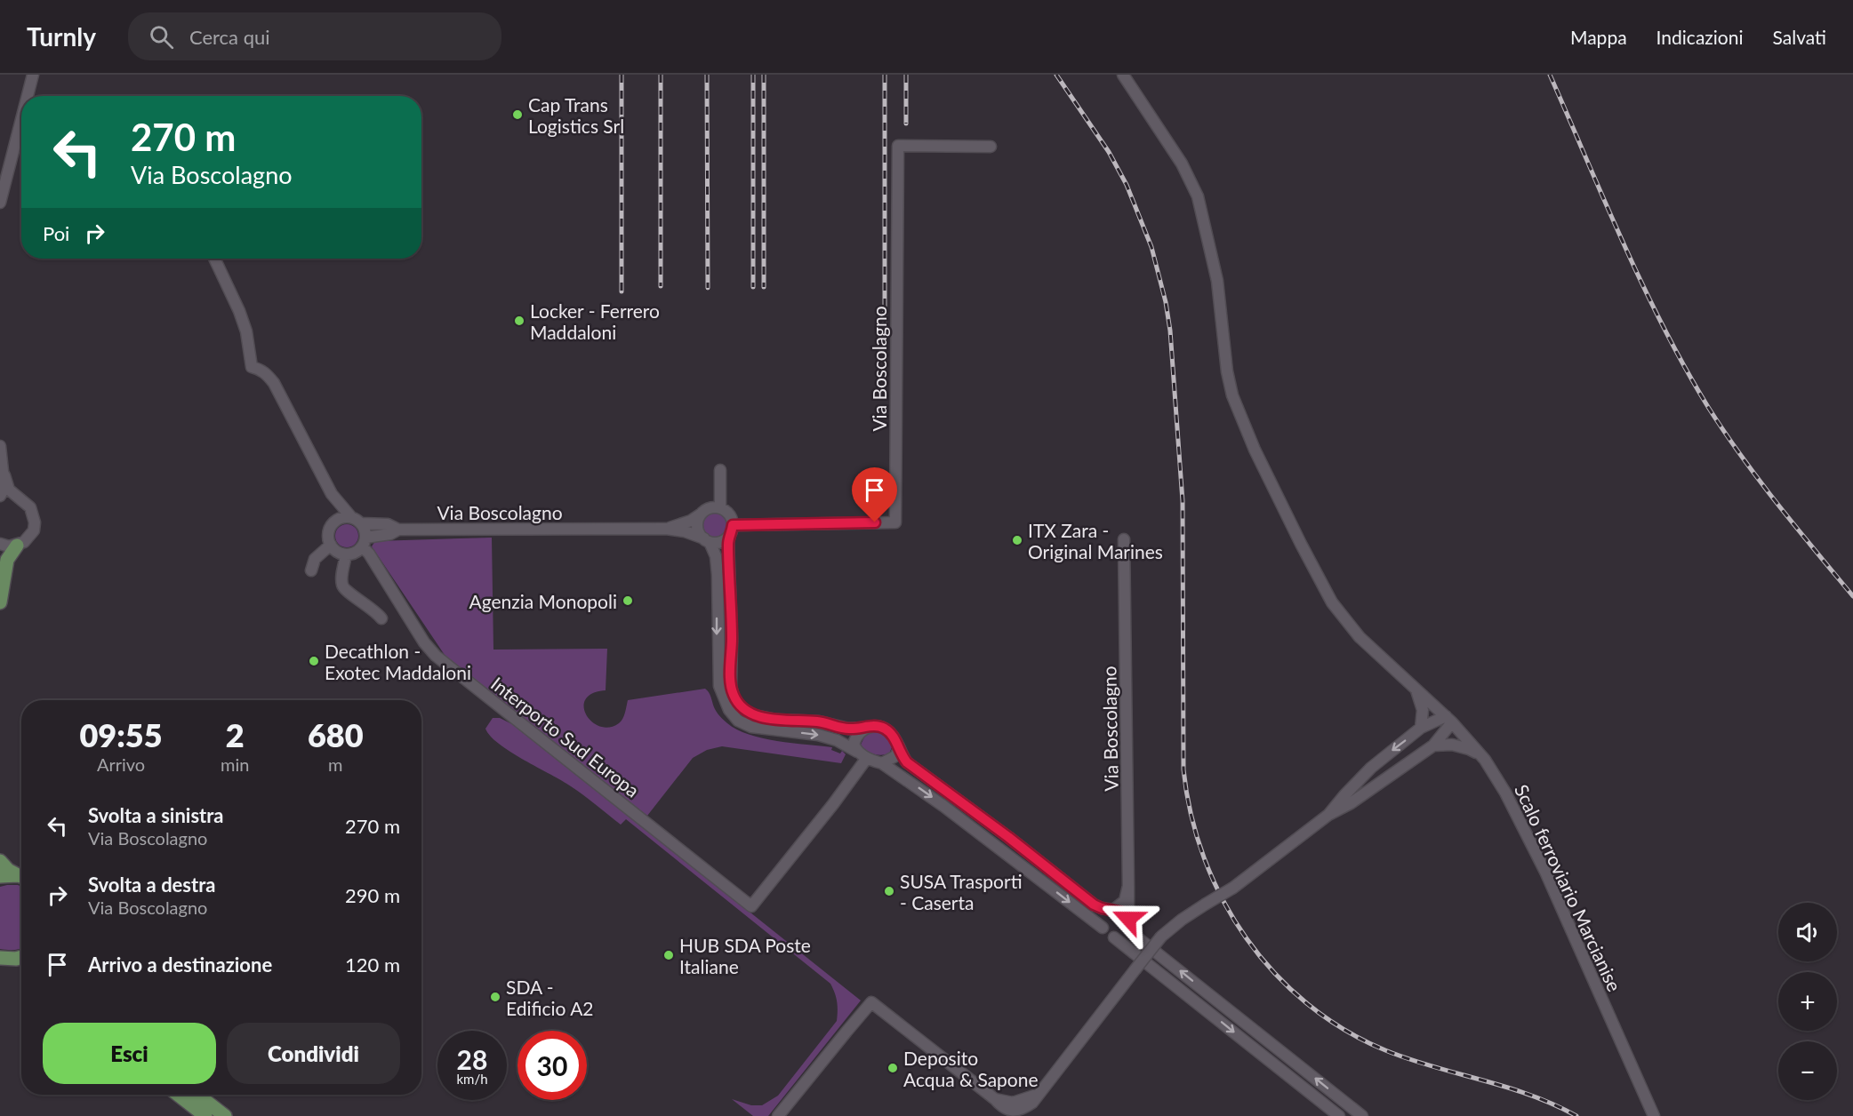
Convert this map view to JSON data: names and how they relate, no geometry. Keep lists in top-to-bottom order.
{
  "streets": {
    "street": ["Via Boscolagno", "Interporto Sud Europa", "Scalo ferroviario Marcianise"]
  },
  "crossings": [
    ["Via Boscolagno", "Interporto Sud Europa"]
  ],
  "places": [
    "Cap Trans Logistics Srl",
    "Locker - Ferrero Maddaloni",
    "ITX Zara - Original Marines",
    "Agenzia Monopoli",
    "Decathlon - Exotec Maddaloni",
    "SUSA Trasporti - Caserta",
    "HUB SDA Poste Italiane",
    "SDA - Edificio A2",
    "Deposito Acqua & Sapone"
  ],
  "page": {
    "header": "Turnly",
    "search": "Cerca qui",
    "nav": ["Mappa", "Indicazioni", "Salvati"],
    "turn": ["270 m", "Via Boscolagno"],
    "then": "Poi",
    "eta": [
      "09:55",
      "Arrivo",
      "2",
      "min",
      "680",
      "m"
    ],
    "list": [
      {
        "name": "Svolta a sinistra",
        "note": "Via Boscolagno",
        "value": "270 m"
      },
      {
        "name": "Svolta a destra",
        "note": "Via Boscolagno",
        "value": "290 m"
      },
      {
        "name": "Arrivo a destinazione",
        "value": "120 m"
      }
    ],
    "map_buttons": ["+", "−"],
    "buttons": ["Esci", "Condividi"],
    "speed": "28 km/h",
    "limit": "30"
  }
}
